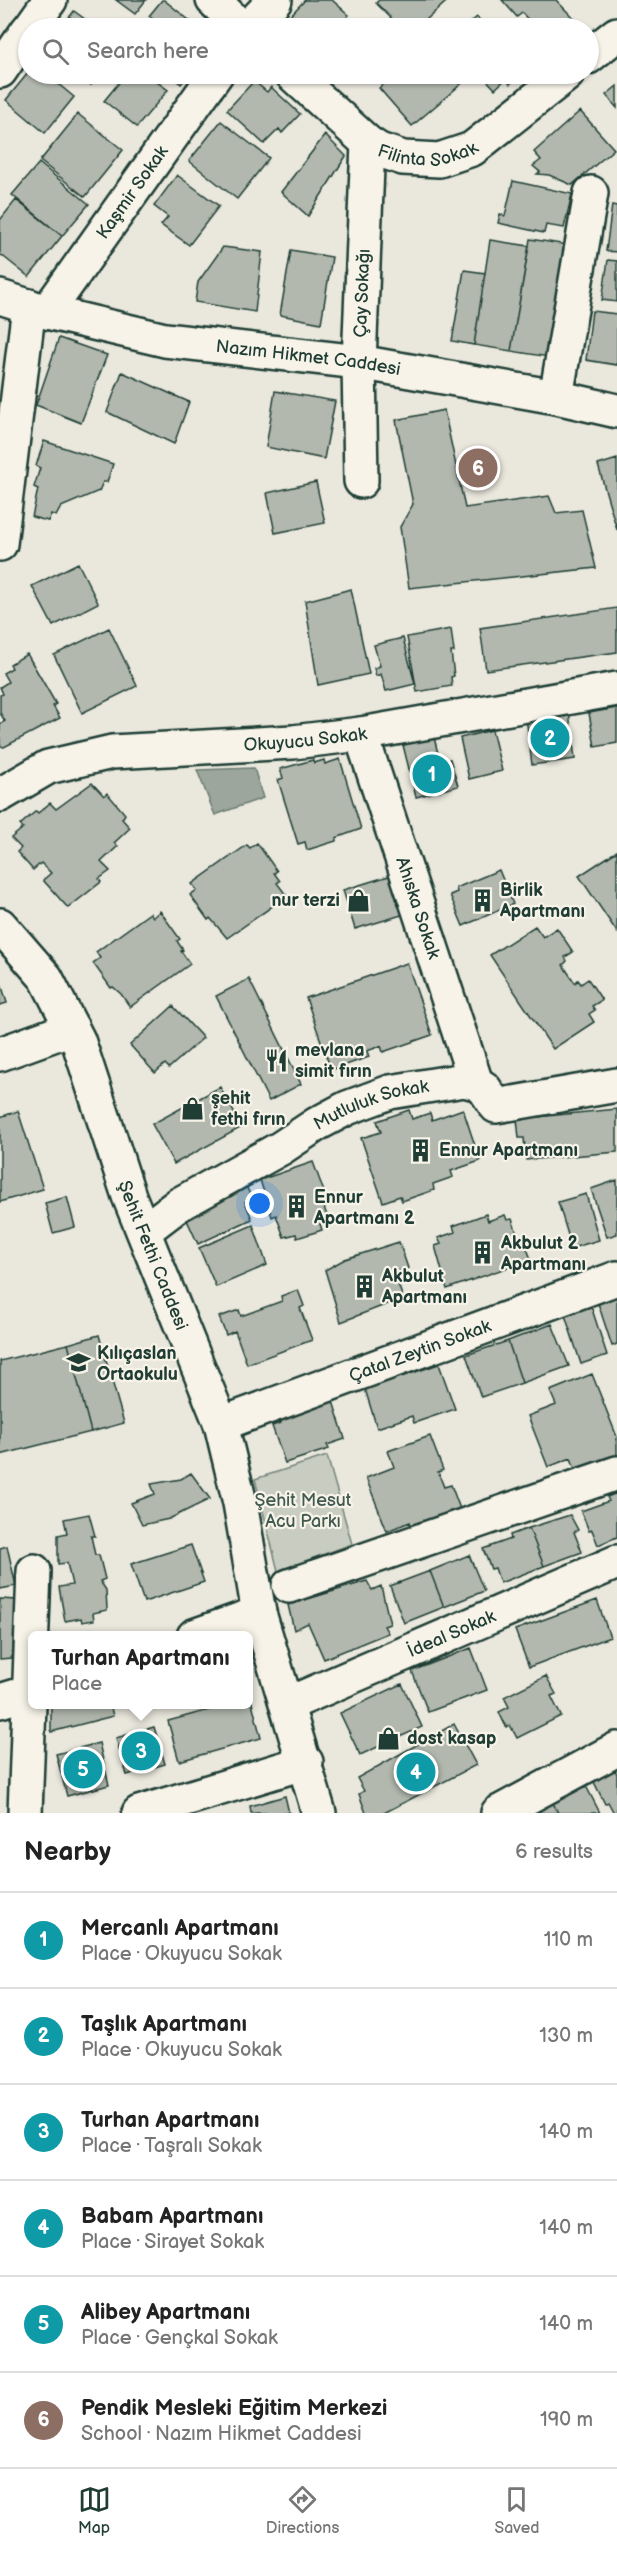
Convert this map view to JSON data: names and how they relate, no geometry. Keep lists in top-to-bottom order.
{
  "streets": {
    "street": [
      "Filinta Sokak",
      "Kaşmir Sokak",
      "Çay Sokağı",
      "Nazım Hikmet Caddesi",
      "Okuyucu Sokak",
      "Ahıska Sokak",
      "Mutluluk Sokak",
      "Şehit Fethi Caddesi",
      "Çatal Zeytin Sokak",
      "İdeal Sokak"
    ]
  },
  "crossings": [
    ["Filinta Sokak", "Çay Sokağı"],
    ["Kaşmir Sokak", "Nazım Hikmet Caddesi"],
    ["Çay Sokağı", "Nazım Hikmet Caddesi"],
    ["Okuyucu Sokak", "Ahıska Sokak"],
    ["Ahıska Sokak", "Mutluluk Sokak"],
    ["Mutluluk Sokak", "Şehit Fethi Caddesi"],
    ["Şehit Fethi Caddesi", "Çatal Zeytin Sokak"],
    ["Şehit Fethi Caddesi", "İdeal Sokak"]
  ],
  "parks": ["Şehit Mesut Acu Parkı"],
  "places": {
    "shop": ["nur terzi", "şehit fethi fırın", "dost kasap"],
    "building": [
      "Birlik Apartmanı",
      "Ennur Apartmanı",
      "Ennur Apartmanı 2",
      "Akbulut 2 Apartmanı",
      "Akbulut Apartmanı"
    ],
    "restaurant": ["mevlana simit fırın"],
    "school or university": ["Kılıçaslan Ortaokulu"]
  },
  "page": {
    "search": "Search here",
    "pins": [
      "6",
      "2",
      "1",
      "3",
      "5",
      "4"
    ],
    "popup": ["Turhan Apartmanı", "Place"],
    "heading": ["Nearby", "6 results"],
    "list": [
      {
        "mark": "1",
        "name": "Mercanlı Apartmanı",
        "note": "Place · Okuyucu Sokak",
        "value": "110 m"
      },
      {
        "mark": "2",
        "name": "Taşlık Apartmanı",
        "note": "Place · Okuyucu Sokak",
        "value": "130 m"
      },
      {
        "mark": "3",
        "name": "Turhan Apartmanı",
        "note": "Place · Taşralı Sokak",
        "value": "140 m"
      },
      {
        "mark": "4",
        "name": "Babam Apartmanı",
        "note": "Place · Sirayet Sokak",
        "value": "140 m"
      },
      {
        "mark": "5",
        "name": "Alibey Apartmanı",
        "note": "Place · Gençkal Sokak",
        "value": "140 m"
      },
      {
        "mark": "6",
        "name": "Pendik Mesleki Eğitim Merkezi",
        "note": "School · Nazım Hikmet Caddesi",
        "value": "190 m"
      }
    ],
    "nav": ["Map", "Directions", "Saved"]
  }
}
